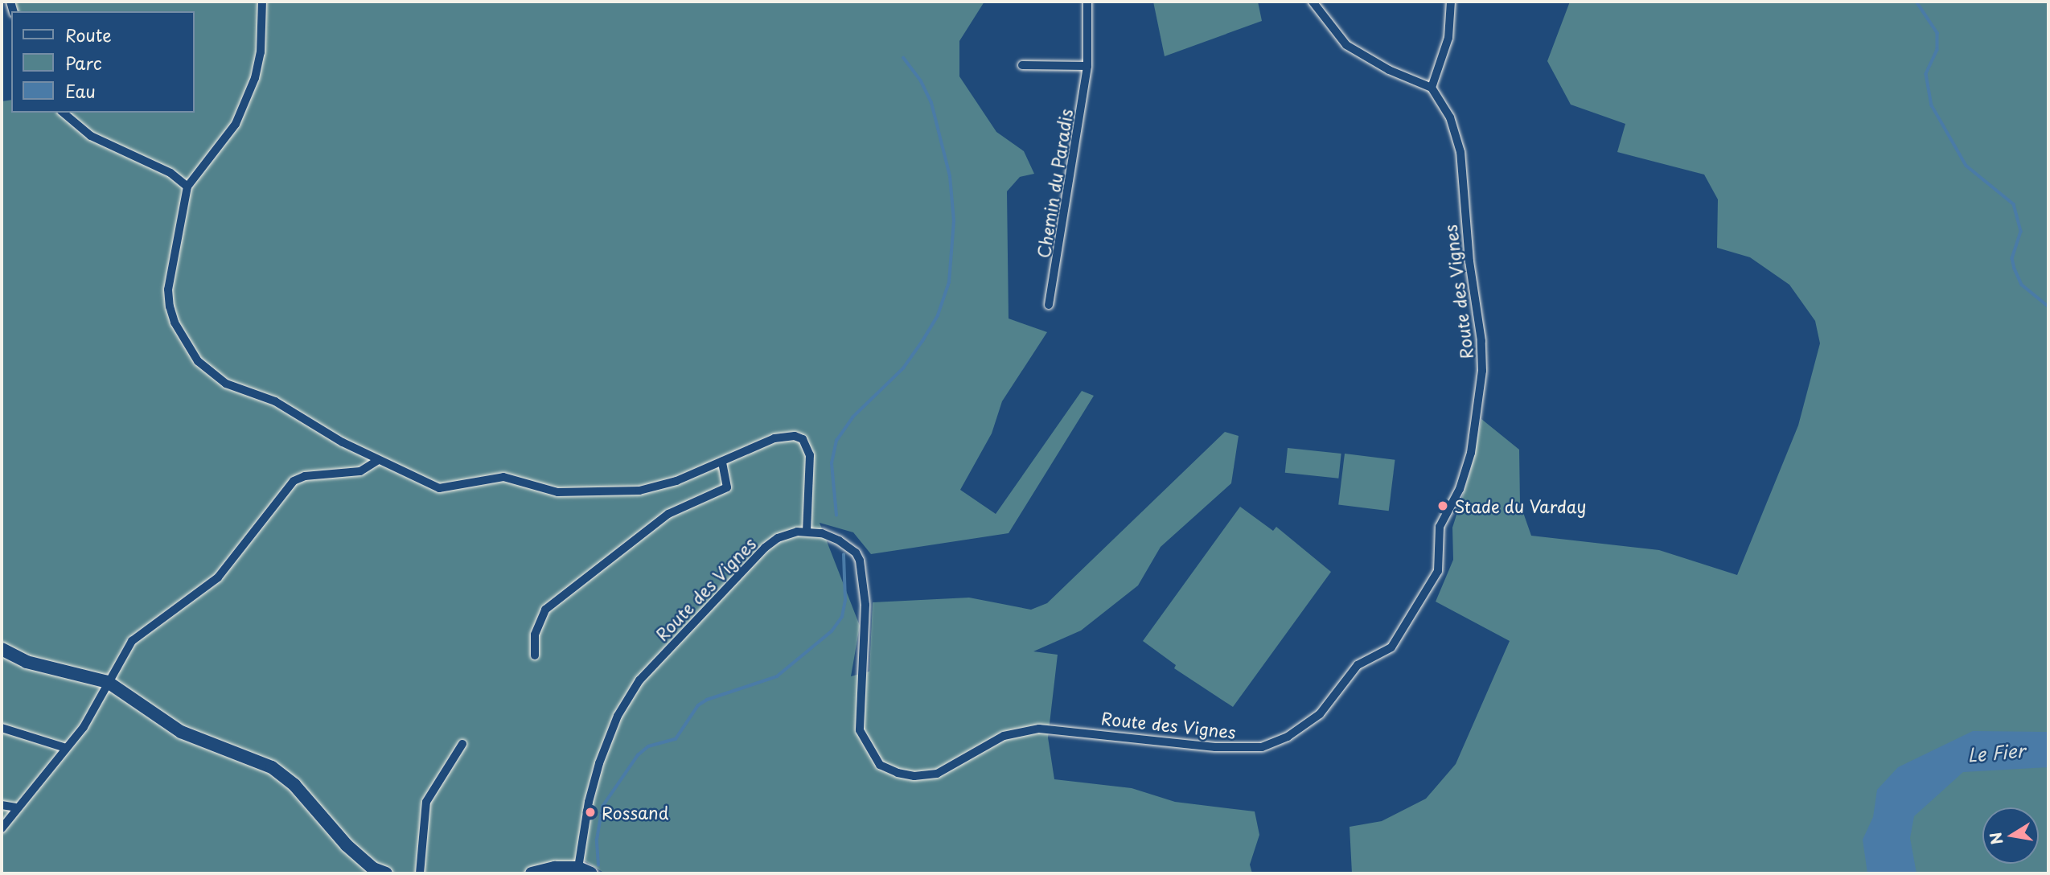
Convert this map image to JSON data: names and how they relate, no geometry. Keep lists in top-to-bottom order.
{
  "streets": {
    "street": ["Chemin du Paradis", "Route des Vignes"]
  },
  "water": ["Le Fier"],
  "places": ["Stade du Varday", "Rossand"],
  "legend": ["Route", "Parc", "Eau"],
  "north": "left"
}
